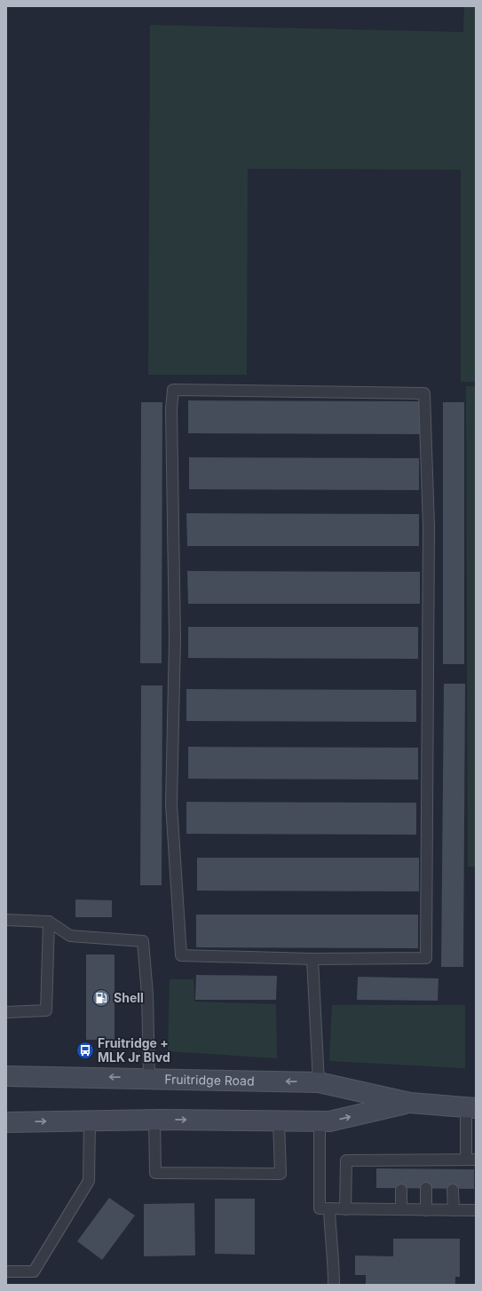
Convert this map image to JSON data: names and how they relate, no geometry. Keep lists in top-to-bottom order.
{
  "streets": {
    "main road": ["Fruitridge Road"]
  },
  "places": {
    "fuel station": ["Shell"],
    "bus stop": ["Fruitridge + MLK Jr Blvd"]
  }
}
